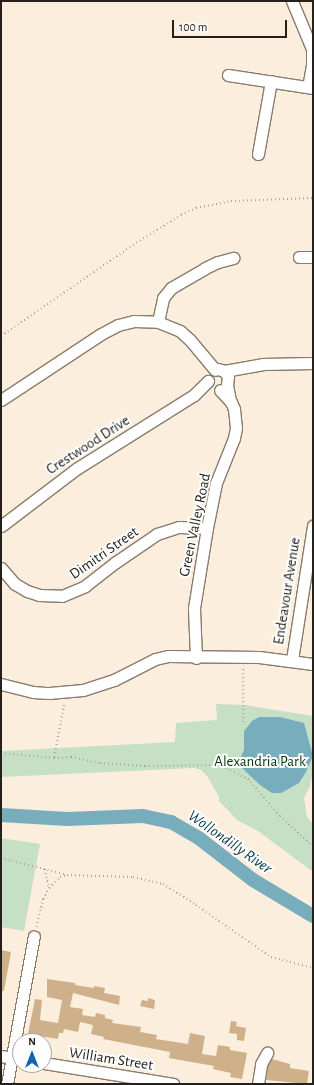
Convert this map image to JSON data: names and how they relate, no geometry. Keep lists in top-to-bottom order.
{
  "streets": {
    "street": [
      "Crestwood Drive",
      "Green Valley Road",
      "Dimitri Street",
      "Endeavour Avenue",
      "William Street"
    ]
  },
  "crossings": [
    ["Crestwood Drive", "Green Valley Road"],
    ["Green Valley Road", "Dimitri Street"]
  ],
  "water": ["Wollondilly River"],
  "parks": ["Alexandria Park"],
  "scale_bar": "100 m",
  "north": "top"
}
